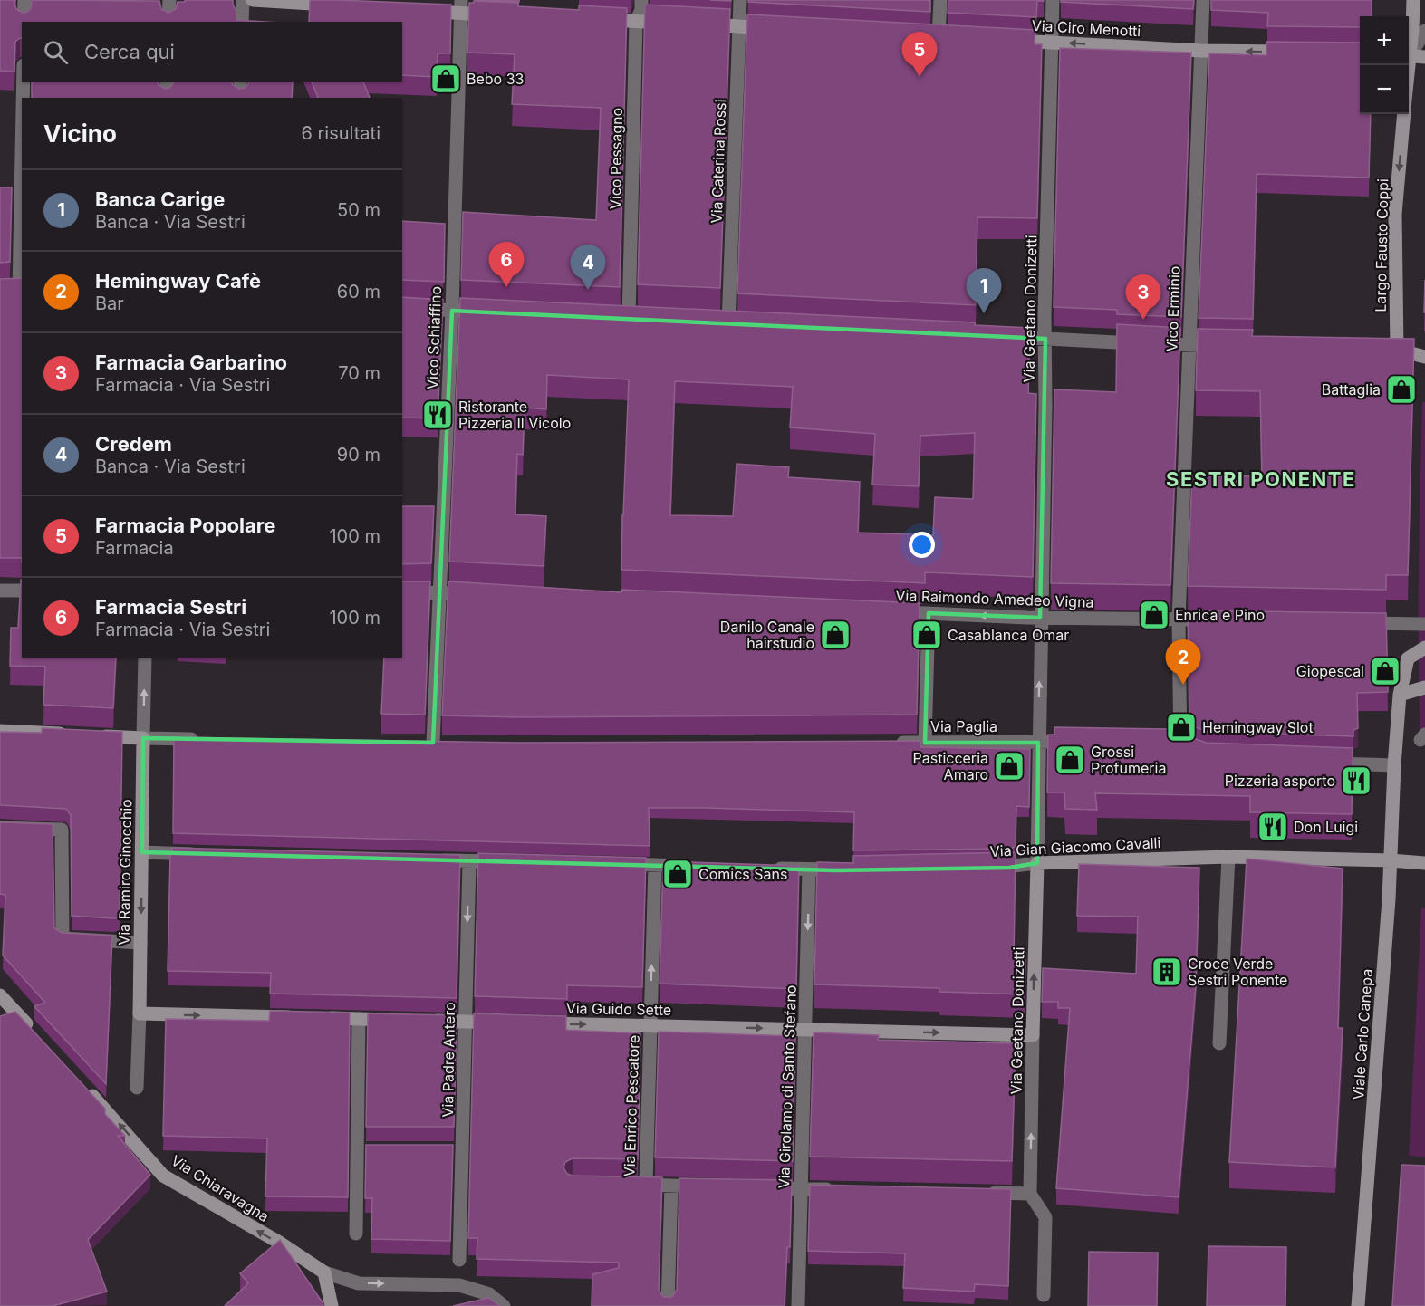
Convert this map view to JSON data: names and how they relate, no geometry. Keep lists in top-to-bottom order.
{
  "streets": {
    "street": [
      "Via Ciro Menotti",
      "Vico Pessagno",
      "Via Caterina Rossi",
      "Largo Fausto Coppi",
      "Via Gaetano Donizetti",
      "Vico Erminio",
      "Vico Schiaffino",
      "Via Raimondo Amedeo Vigna",
      "Via Paglia",
      "Via Gian Giacomo Cavalli",
      "Via Ramiro Ginocchio",
      "Via Guido Sette",
      "Viale Carlo Canepa",
      "Via Padre Antero",
      "Via Girolamo di Santo Stefano",
      "Via Enrico Pescatore",
      "Via Chiaravagna"
    ]
  },
  "crossings": [
    ["Via Ciro Menotti", "Via Gaetano Donizetti"],
    ["Via Ciro Menotti", "Vico Erminio"],
    ["Via Gaetano Donizetti", "Via Raimondo Amedeo Vigna"],
    ["Via Gaetano Donizetti", "Via Paglia"],
    ["Via Gaetano Donizetti", "Via Gian Giacomo Cavalli"],
    ["Via Gaetano Donizetti", "Via Guido Sette"],
    ["Vico Erminio", "Via Raimondo Amedeo Vigna"],
    ["Via Gian Giacomo Cavalli", "Viale Carlo Canepa"],
    ["Via Guido Sette", "Via Girolamo di Santo Stefano"],
    ["Via Guido Sette", "Via Enrico Pescatore"]
  ],
  "one_way": [
    "Via Ciro Menotti",
    "Largo Fausto Coppi",
    "Via Gaetano Donizetti",
    "Via Guido Sette",
    "Via Padre Antero",
    "Via Girolamo di Santo Stefano",
    "Via Enrico Pescatore",
    "Via Chiaravagna"
  ],
  "districts": ["SESTRI PONENTE"],
  "places": {
    "shop": [
      "Bebo 33",
      "Battaglia",
      "Enrica e Pino",
      "Danilo Canale hairstudio",
      "Casablanca Omar",
      "Giopescal",
      "Hemingway Slot",
      "Grossi Profumeria",
      "Pasticceria Amaro",
      "Comics Sans"
    ],
    "restaurant": ["Ristorante Pizzeria Il Vicolo", "Pizzeria asporto", "Don Luigi"],
    "building": ["Croce Verde Sestri Ponente"]
  },
  "page": {
    "map_buttons": ["+", "−"],
    "search": "Cerca qui",
    "pins": [
      "5",
      "6",
      "4",
      "1",
      "3",
      "2"
    ],
    "heading": ["Vicino", "6 risultati"],
    "list": [
      {
        "mark": "1",
        "name": "Banca Carige",
        "note": "Banca · Via Sestri",
        "value": "50 m"
      },
      {
        "mark": "2",
        "name": "Hemingway Cafè",
        "note": "Bar",
        "value": "60 m"
      },
      {
        "mark": "3",
        "name": "Farmacia Garbarino",
        "note": "Farmacia · Via Sestri",
        "value": "70 m"
      },
      {
        "mark": "4",
        "name": "Credem",
        "note": "Banca · Via Sestri",
        "value": "90 m"
      },
      {
        "mark": "5",
        "name": "Farmacia Popolare",
        "note": "Farmacia",
        "value": "100 m"
      },
      {
        "mark": "6",
        "name": "Farmacia Sestri",
        "note": "Farmacia · Via Sestri",
        "value": "100 m"
      }
    ]
  }
}
